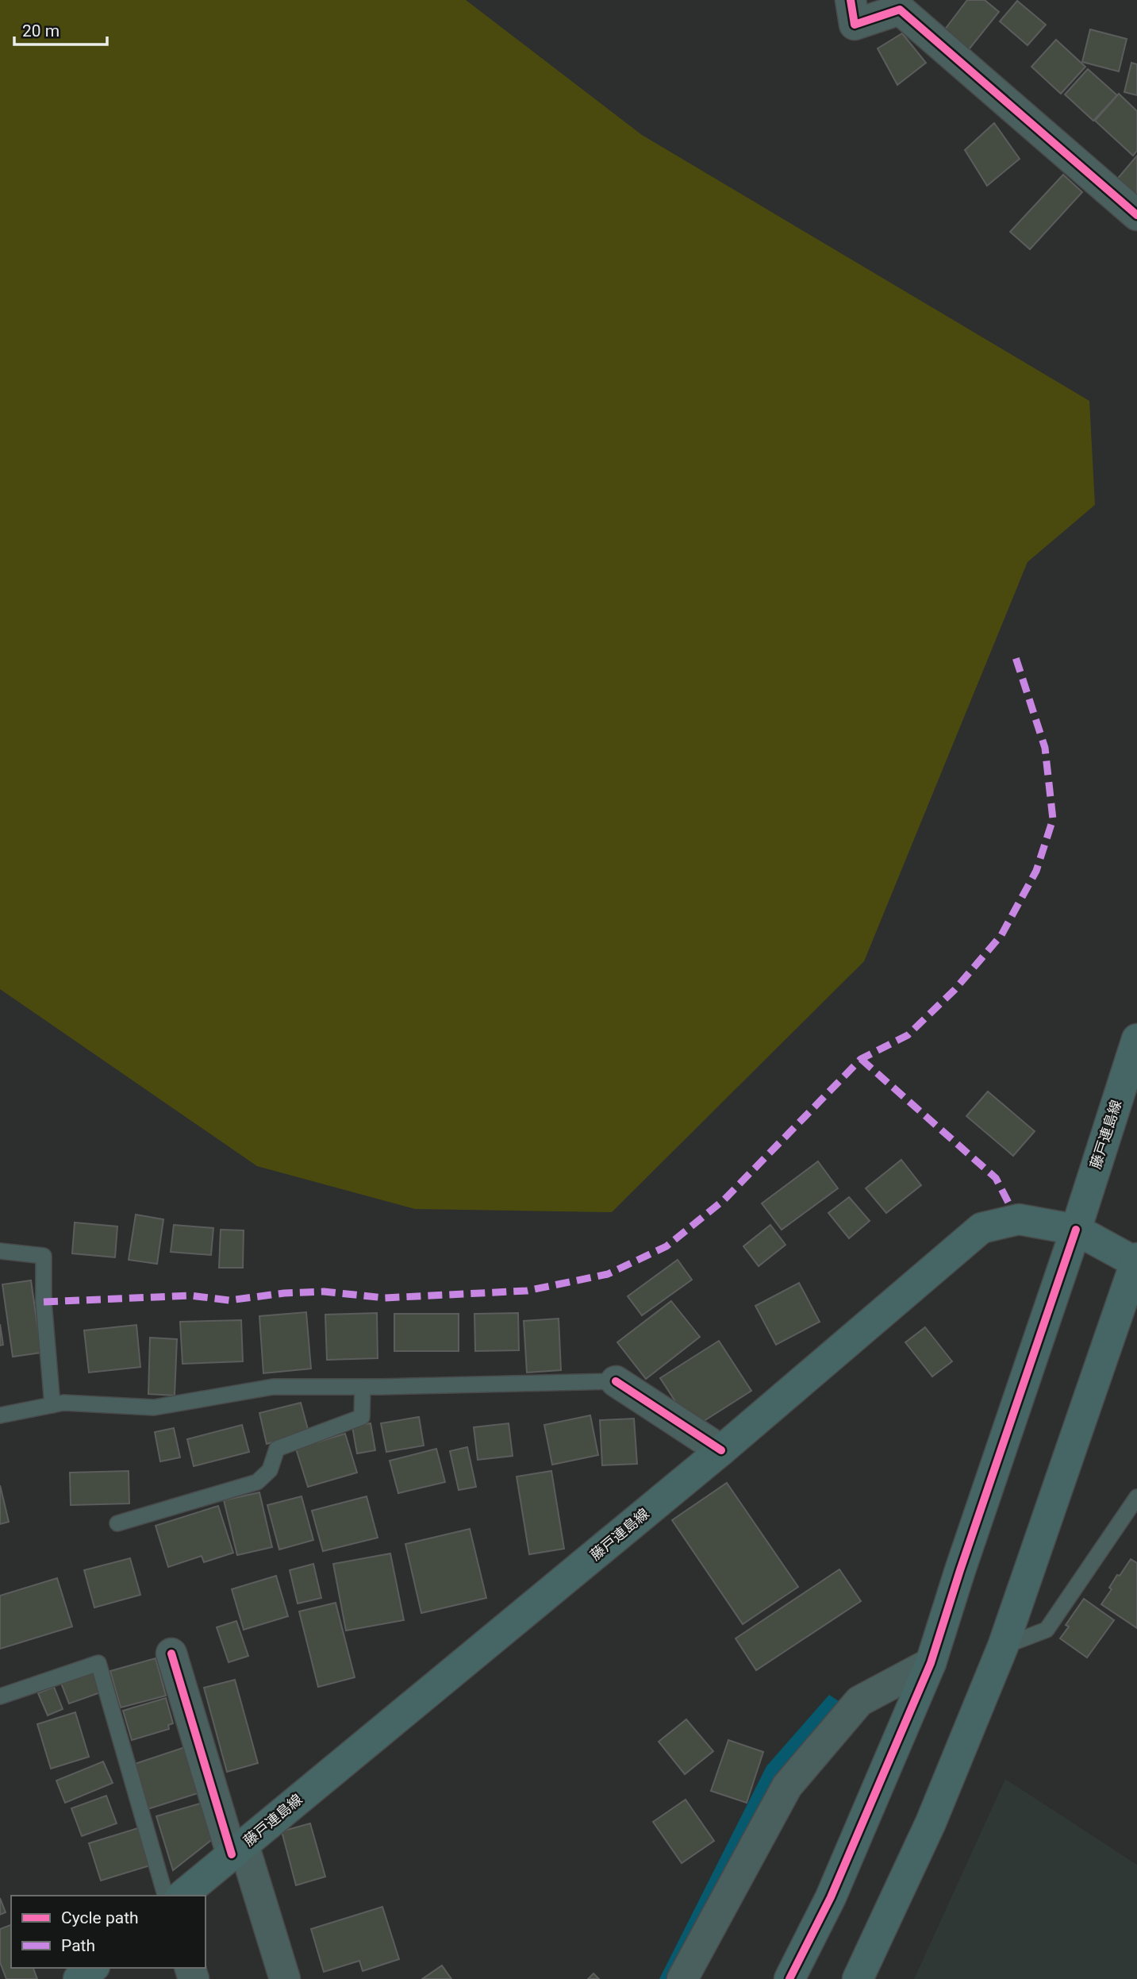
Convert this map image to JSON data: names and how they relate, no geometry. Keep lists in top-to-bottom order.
{
  "streets": {
    "street": ["藤戸連島線"]
  },
  "legend": ["Cycle path", "Path"],
  "scale_bar": "20 m"
}
